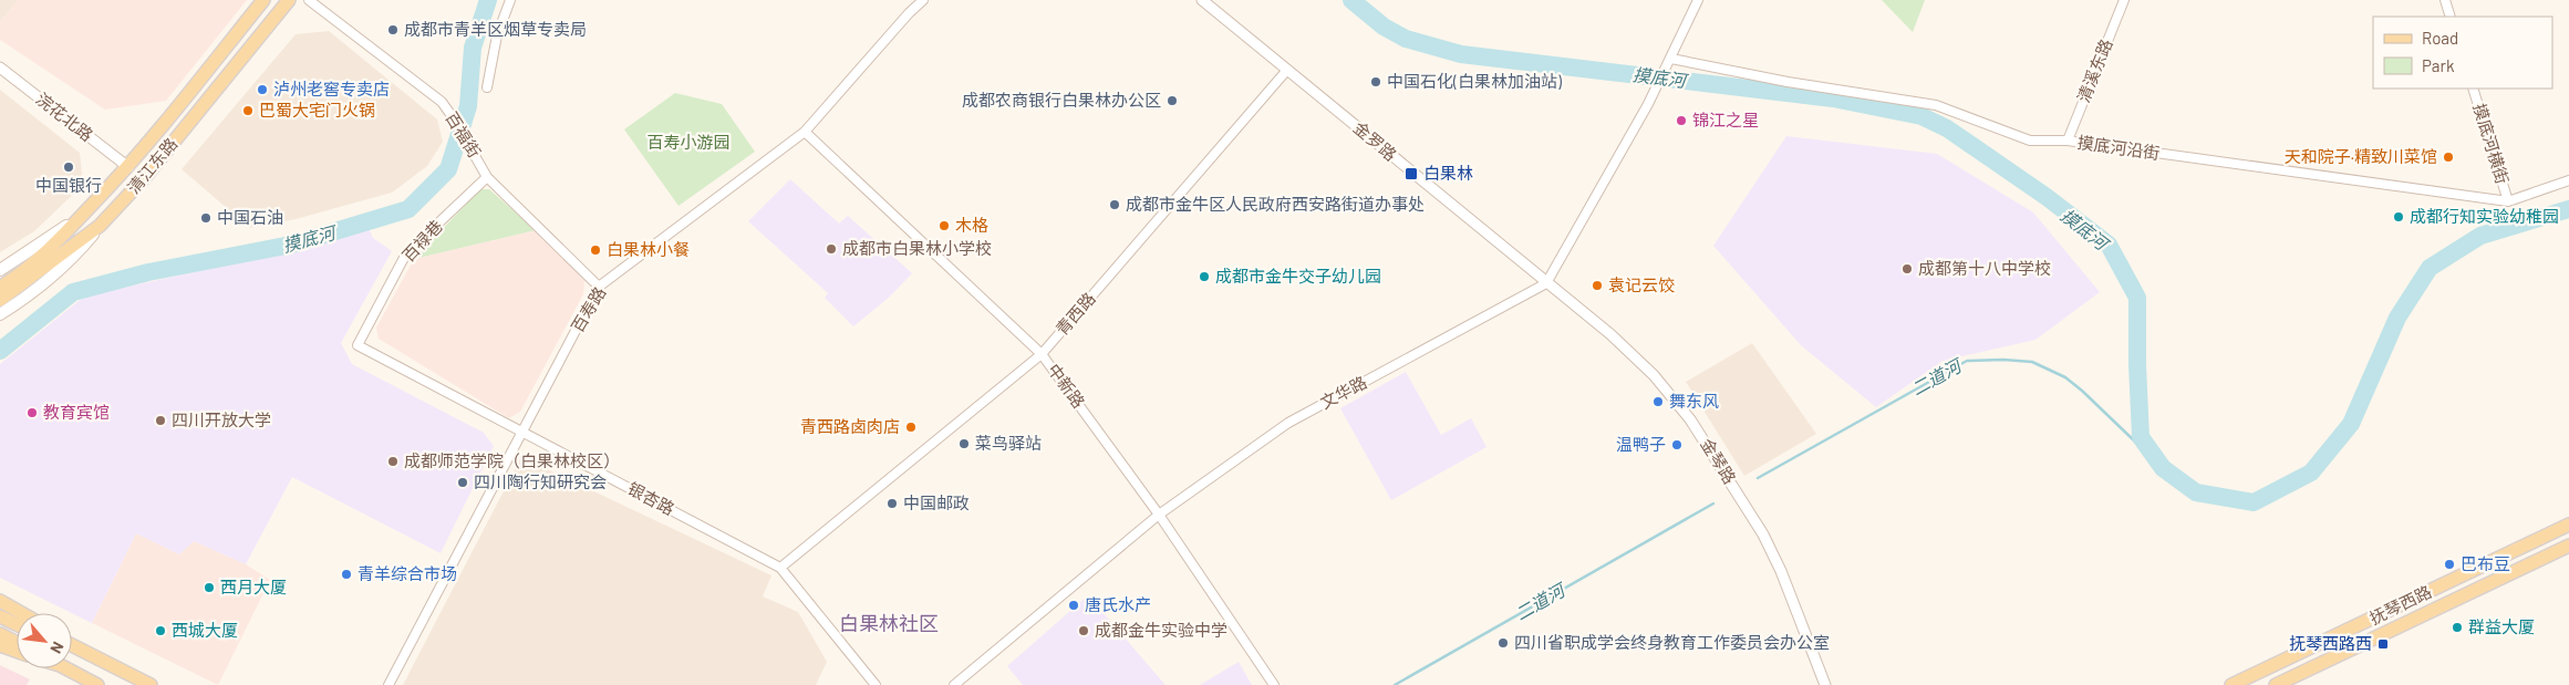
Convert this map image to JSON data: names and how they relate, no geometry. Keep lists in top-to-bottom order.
{
  "streets": {
    "main road": ["清江东路", "抚琴西路"],
    "street": [
      "清溪东路",
      "浣花北路",
      "百福街",
      "金罗路",
      "摸底河横街",
      "摸底河沿街",
      "百禄巷",
      "百寿路",
      "青西路",
      "中新路",
      "文华路",
      "金琴路",
      "银杏路"
    ]
  },
  "crossings": [
    ["清溪东路", "摸底河沿街"],
    ["浣花北路", "清江东路"],
    ["百福街", "百禄巷"],
    ["百福街", "百寿路"],
    ["金罗路", "青西路"],
    ["金罗路", "文华路"],
    ["金罗路", "金琴路"],
    ["摸底河横街", "摸底河沿街"],
    ["百禄巷", "银杏路"],
    ["百寿路", "中新路"],
    ["百寿路", "银杏路"],
    ["青西路", "中新路"],
    ["青西路", "银杏路"],
    ["中新路", "文华路"],
    ["文华路", "金琴路"]
  ],
  "districts": ["白果林社区"],
  "water": ["摸底河", "二道河"],
  "parks": ["百寿小游园"],
  "places": {
    "other": [
      "成都市青羊区烟草专卖局",
      "中国石化(白果林加油站)",
      "泸州老窖专卖店",
      "成都农商银行白果林办公区",
      "巴蜀大宅门火锅",
      "锦江之星",
      "天和院子·精致川菜馆",
      "中国银行",
      "成都市金牛区人民政府西安路街道办事处",
      "成都行知实验幼稚园",
      "中国石油",
      "木格",
      "成都市白果林小学校",
      "白果林小餐",
      "成都第十八中学校",
      "成都市金牛交子幼儿园",
      "袁记云饺",
      "舞东风",
      "教育宾馆",
      "四川开放大学",
      "青西路卤肉店",
      "菜鸟驿站",
      "温鸭子",
      "成都师范学院（白果林校区）",
      "四川陶行知研究会",
      "中国邮政",
      "巴布豆",
      "青羊综合市场",
      "西月大厦",
      "唐氏水产",
      "群益大厦",
      "西城大厦",
      "成都金牛实验中学",
      "四川省职成学会终身教育工作委员会办公室"
    ],
    "transit": ["白果林", "抚琴西路西"]
  },
  "legend": ["Road", "Park"],
  "north": "bottom right"
}
